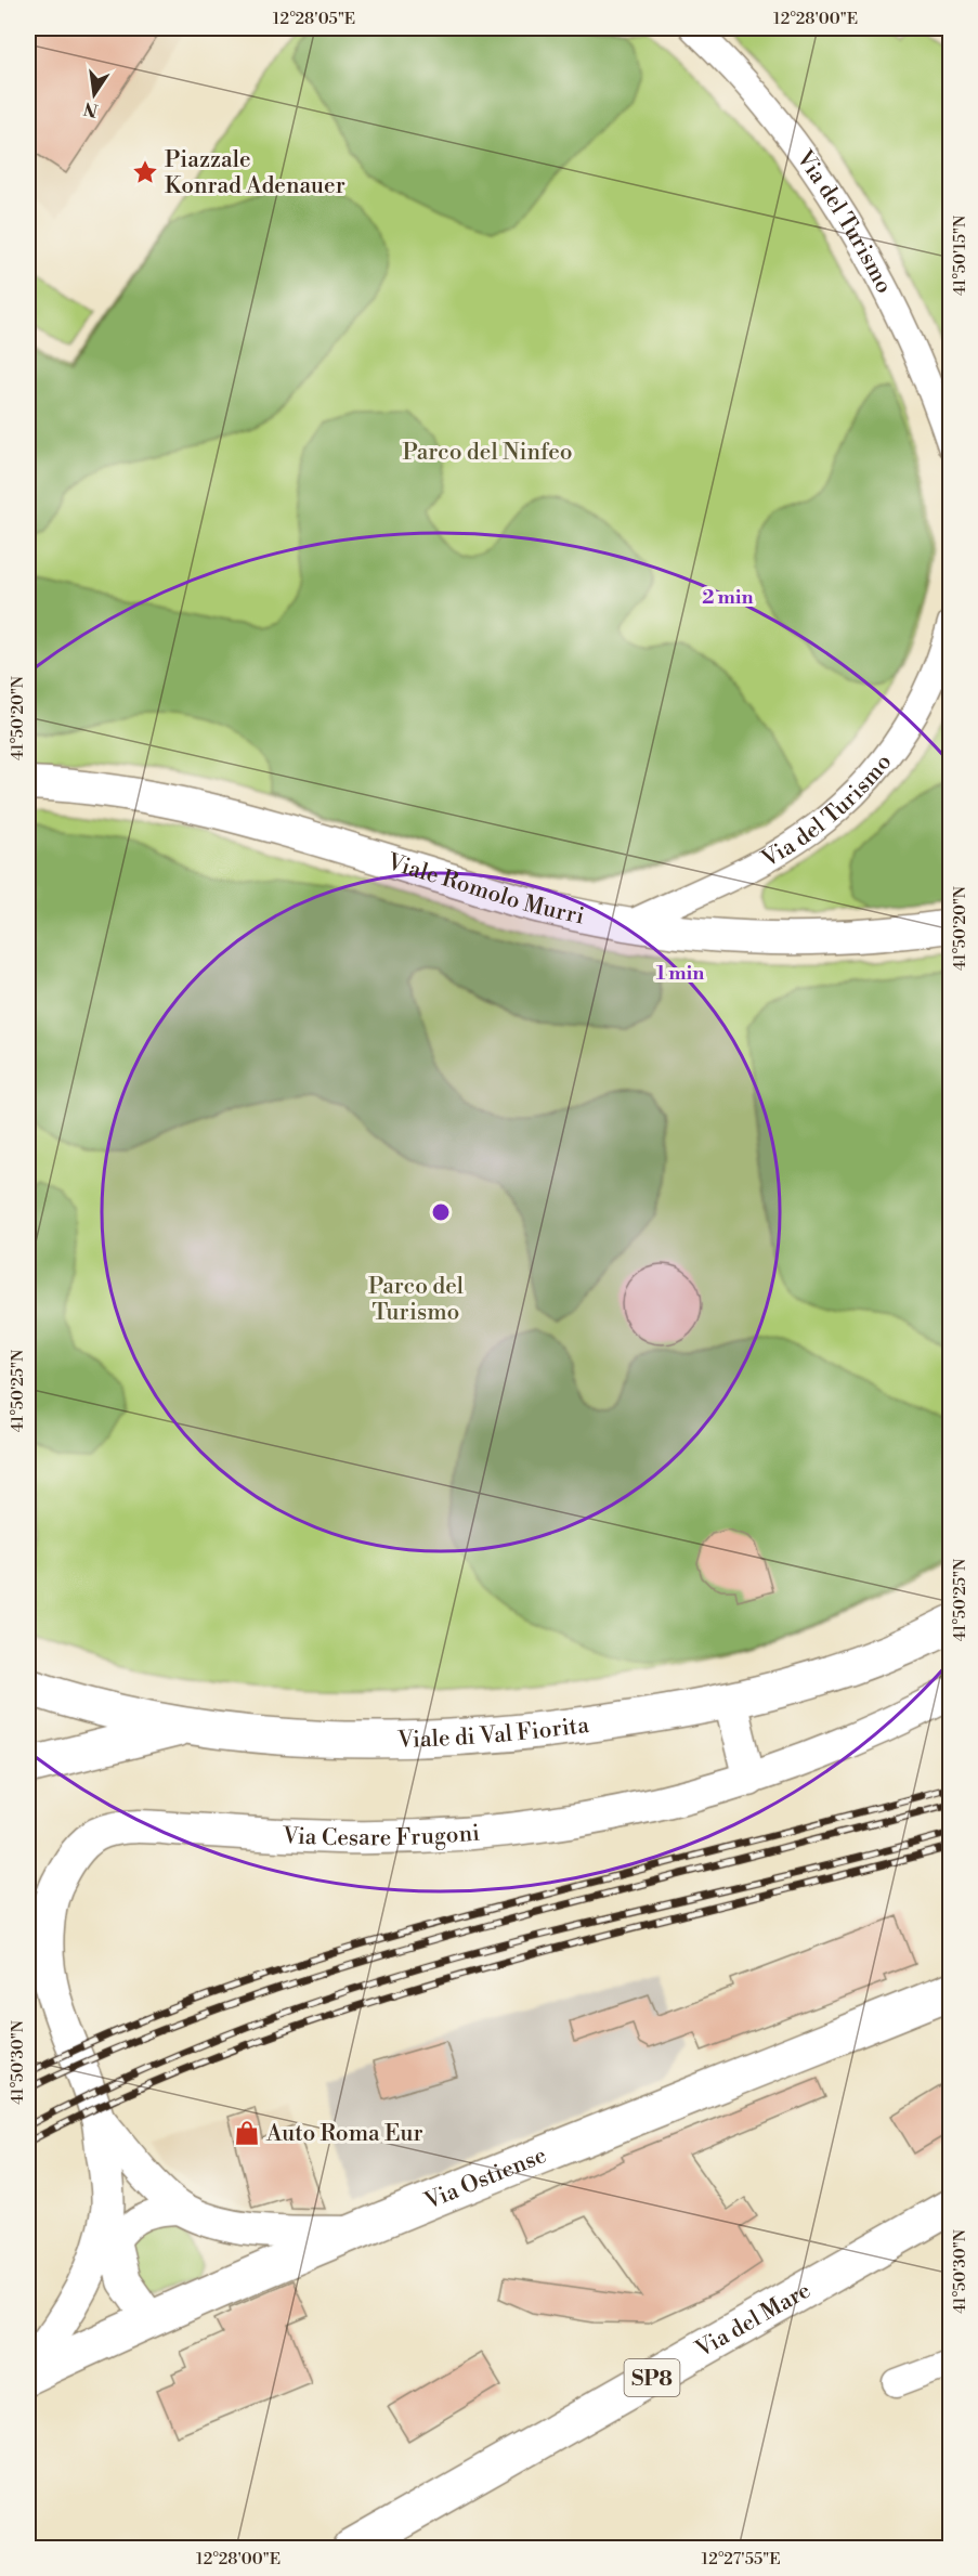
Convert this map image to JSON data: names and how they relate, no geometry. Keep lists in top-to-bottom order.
{
  "streets": {
    "main road": [
      "Viale di Val Fiorita",
      "Via Ostiense",
      "Via del Mare",
      "SP8"
    ],
    "street": ["Via del Turismo", "Viale Romolo Murri", "Via Cesare Frugoni"]
  },
  "crossings": [
    ["Via del Turismo", "Viale Romolo Murri"]
  ],
  "parks": ["Parco del Ninfeo", "Parco del Turismo"],
  "places": {
    "place": ["Piazzale Konrad Adenauer"],
    "shop": ["Auto Roma Eur"]
  },
  "north": "bottom",
  "coordinates": [
    "12°28'05\"E",
    "12°28'00\"E",
    "41°50'15\"N",
    "41°50'20\"N",
    "41°50'25\"N",
    "41°50'30\"N",
    "12°27'55\"E"
  ],
  "rings": ["2 min", "1 min"]
}
